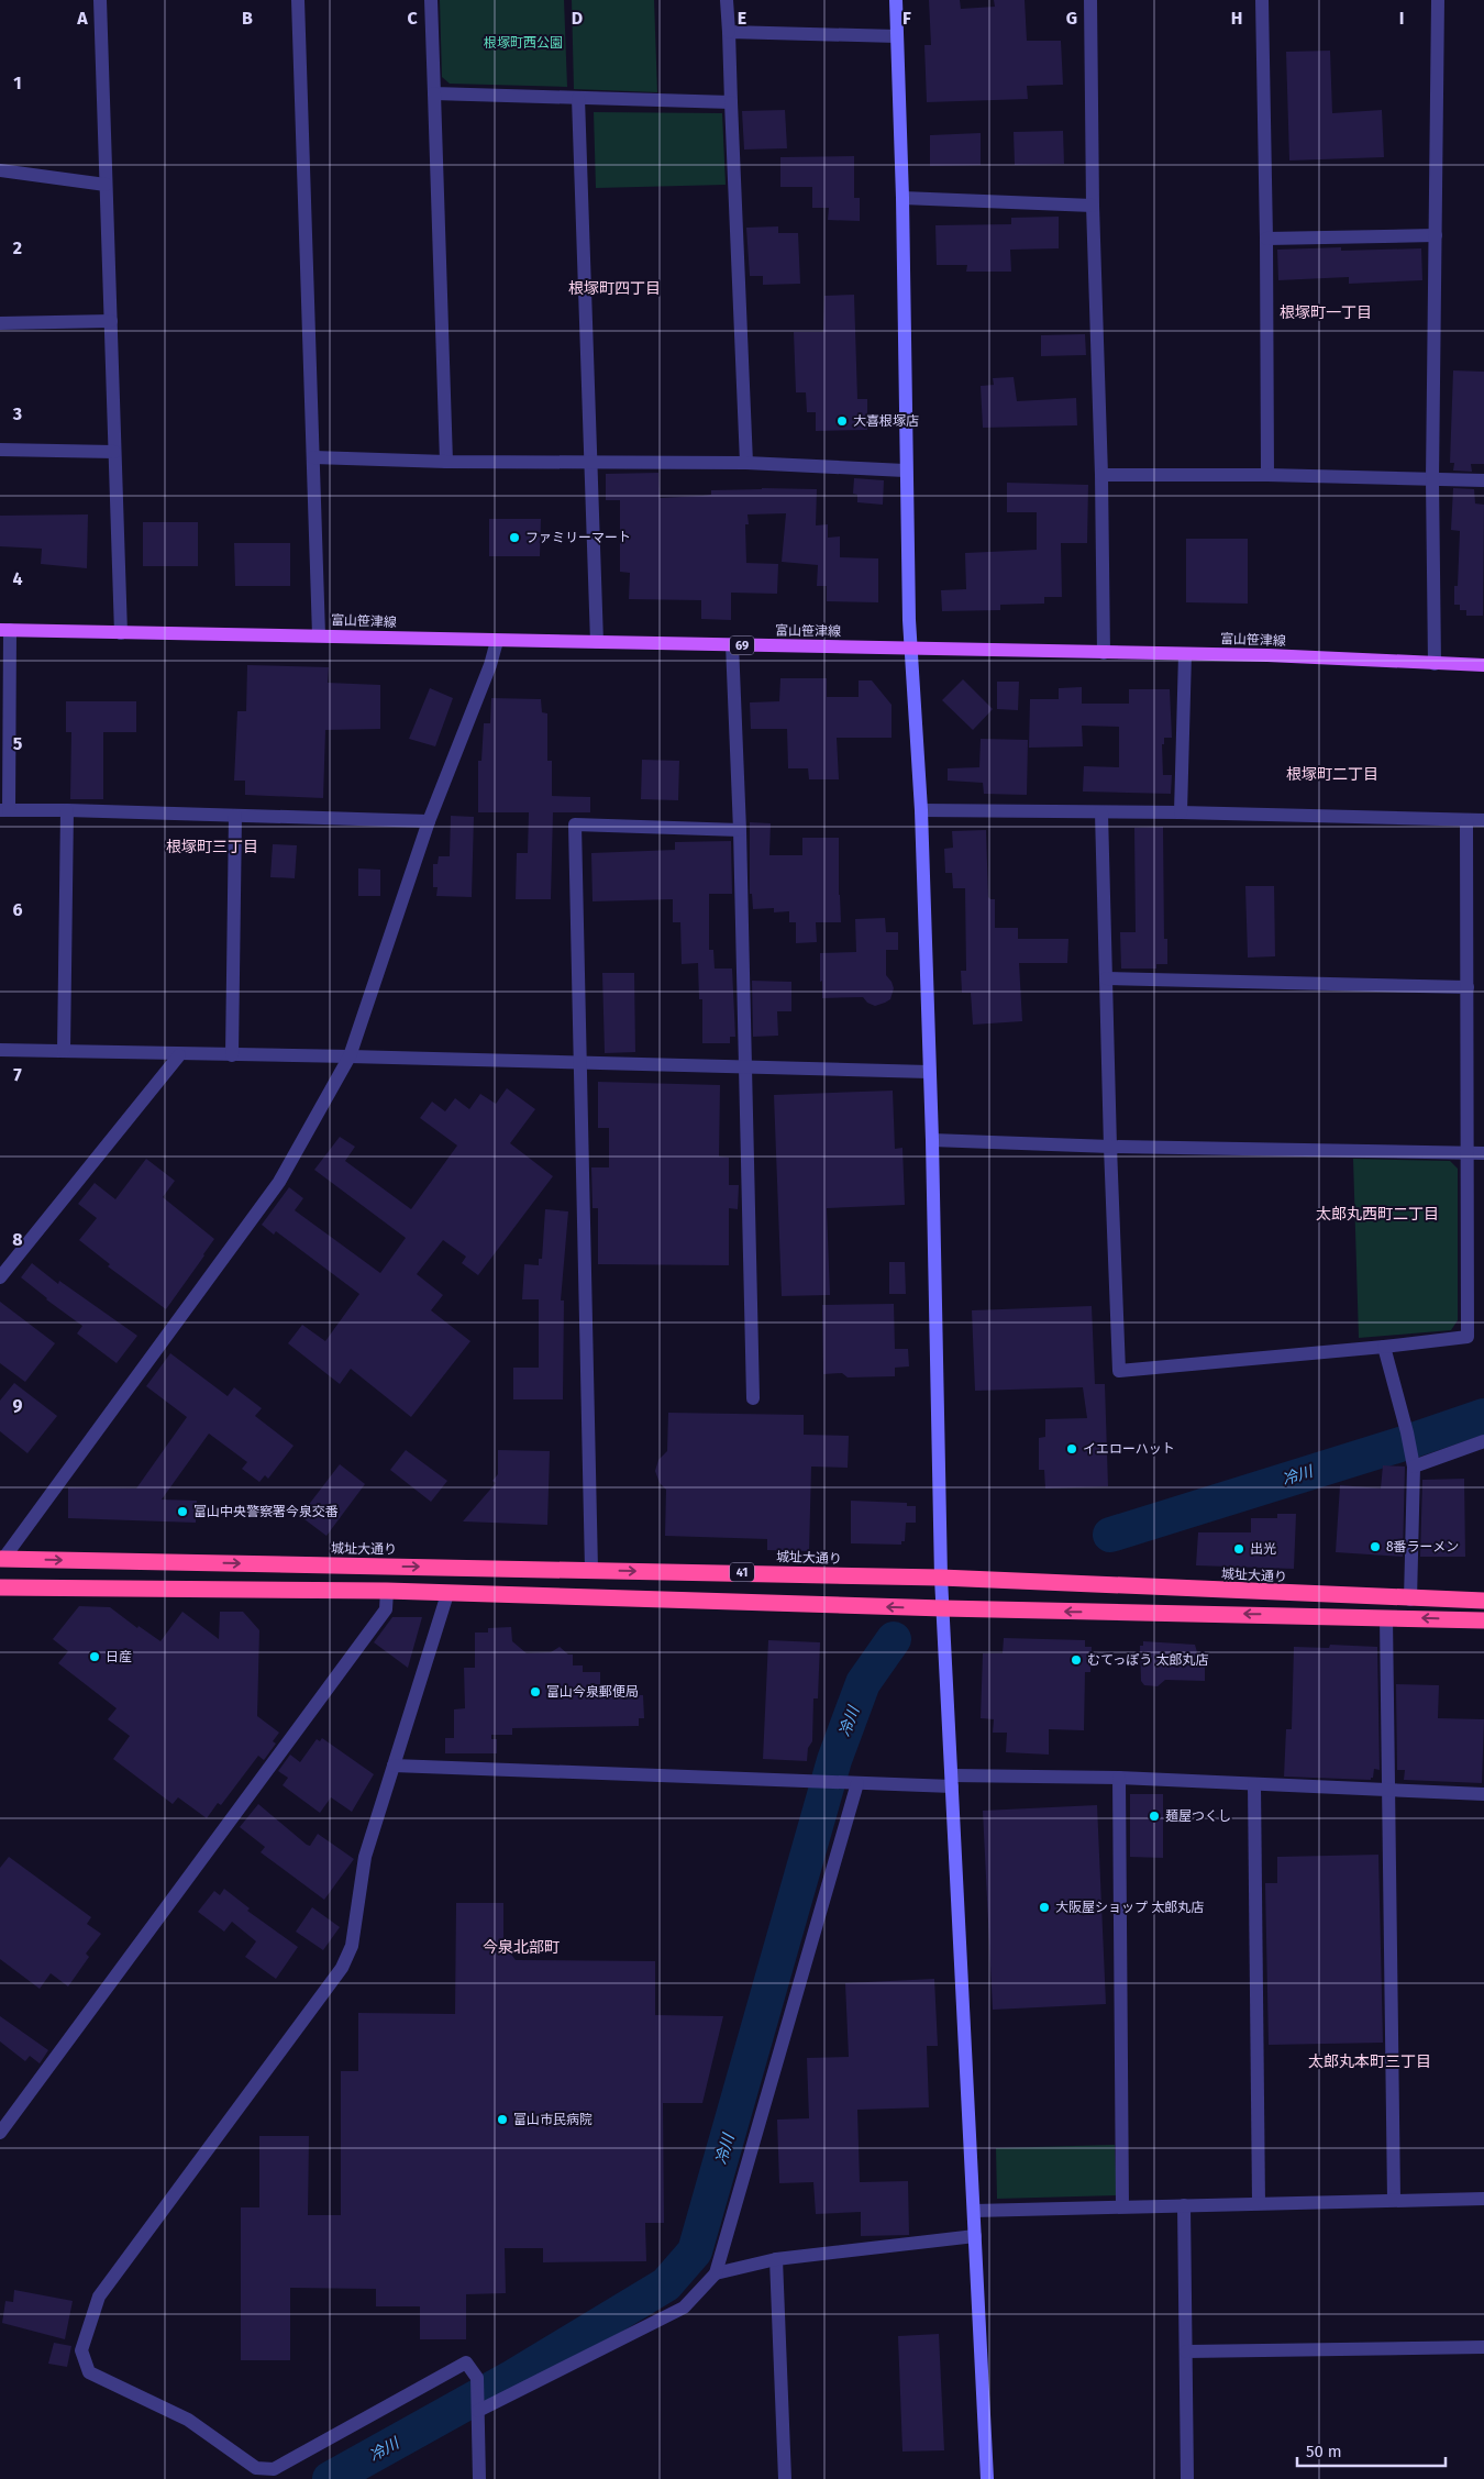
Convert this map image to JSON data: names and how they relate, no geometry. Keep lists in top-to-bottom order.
{
  "streets": {
    "highway": ["城址大通り", "41"],
    "main road": ["富山笹津線", "69"]
  },
  "districts": [
    "根塚町四丁目",
    "根塚町一丁目",
    "根塚町二丁目",
    "根塚町三丁目",
    "太郎丸西町二丁目",
    "今泉北部町",
    "太郎丸本町三丁目"
  ],
  "water": ["冷川"],
  "parks": ["根塚町西公園"],
  "places": [
    "大喜根塚店",
    "ファミリーマート",
    "イエローハット",
    "富山中央警察署今泉交番",
    "8番ラーメン",
    "出光",
    "日産",
    "むてっぽう 太郎丸店",
    "富山今泉郵便局",
    "麺屋つくし",
    "大阪屋ショップ 太郎丸店",
    "富山市民病院"
  ],
  "scale_bar": "50 m",
  "grid": {
    "columns": [
      "A",
      "B",
      "C",
      "D",
      "E",
      "F",
      "G",
      "H",
      "I"
    ],
    "rows": [
      "1",
      "2",
      "3",
      "4",
      "5",
      "6",
      "7",
      "8",
      "9"
    ]
  }
}
